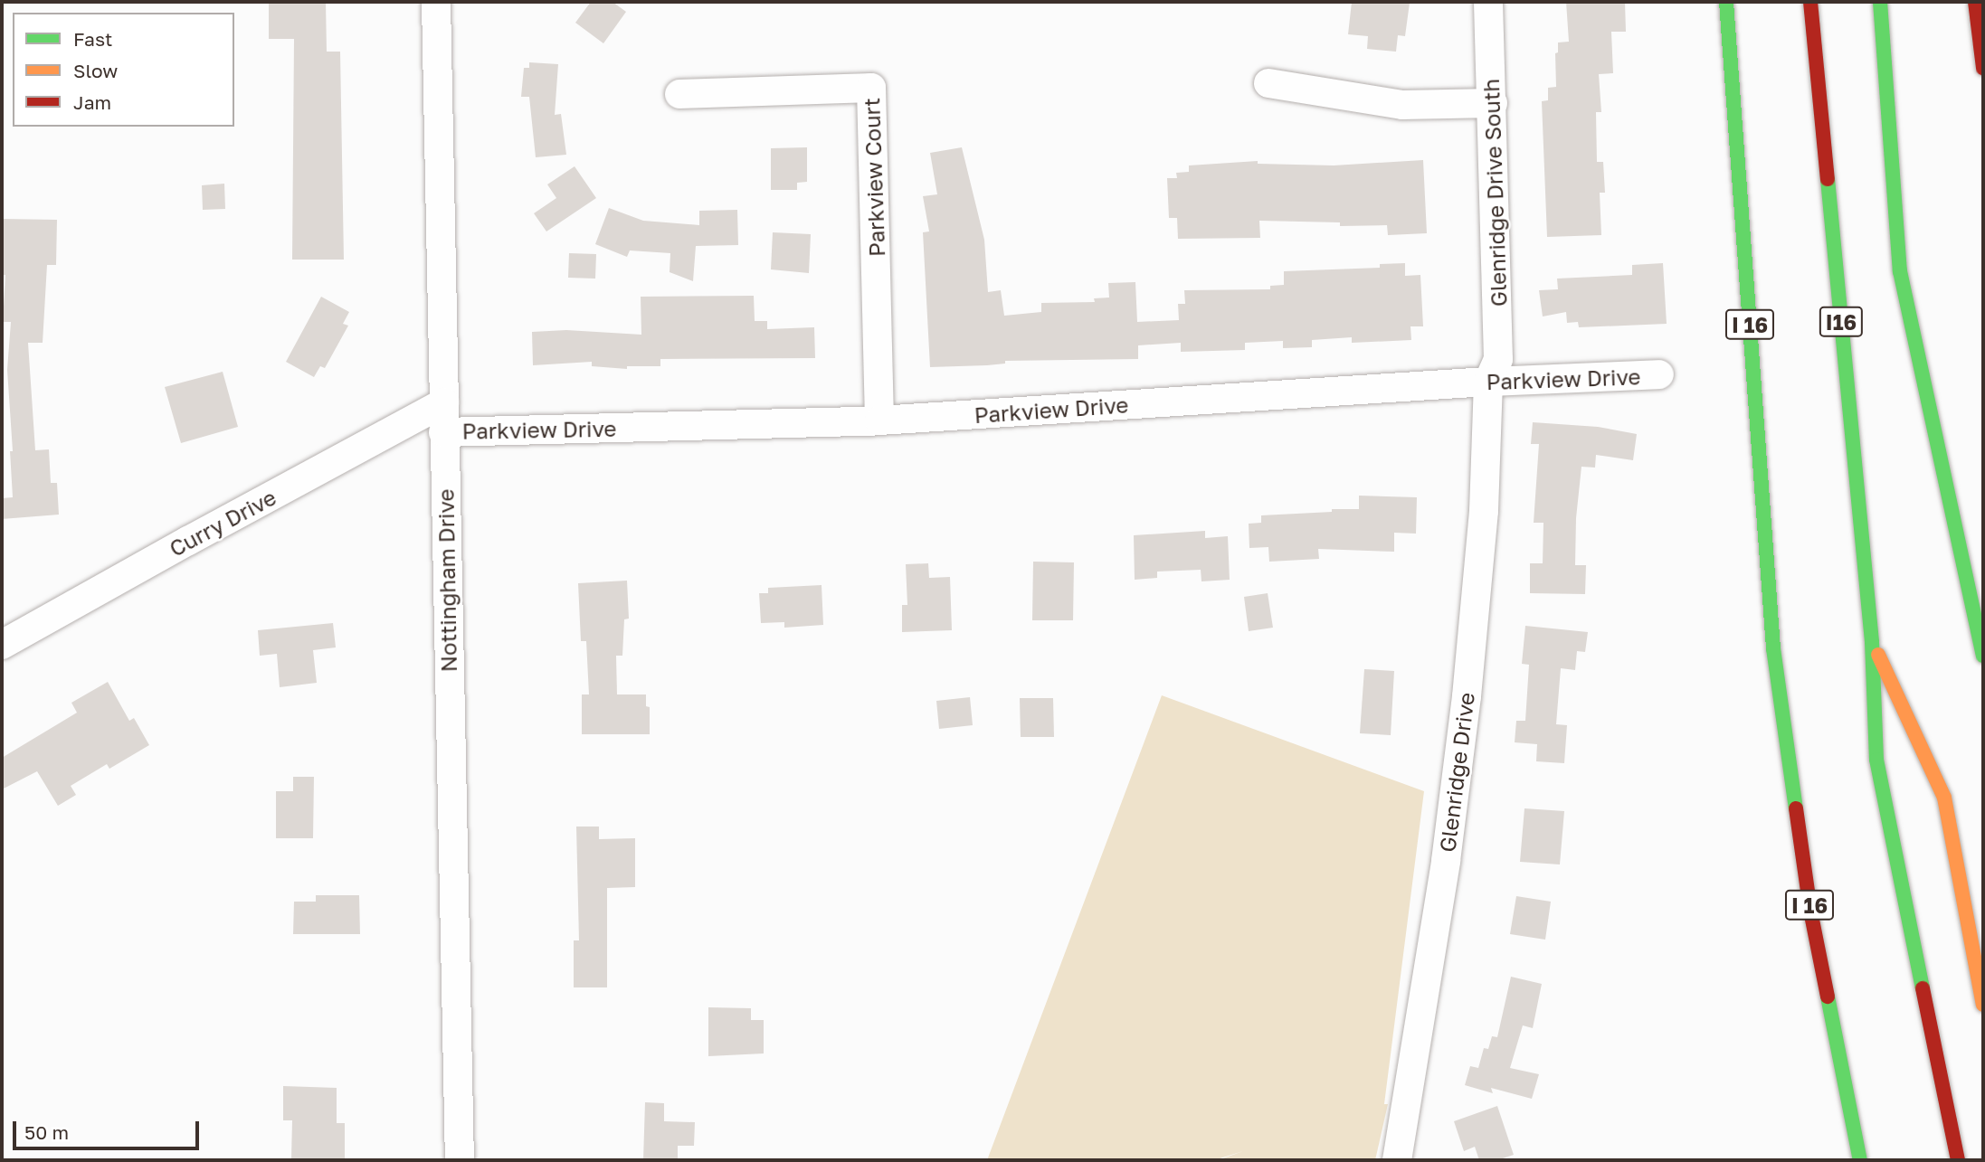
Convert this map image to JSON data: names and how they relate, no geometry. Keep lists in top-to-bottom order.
{
  "streets": {
    "highway": ["I16", "I 16"],
    "street": [
      "Parkview Court",
      "Glenridge Drive South",
      "Parkview Drive",
      "Curry Drive",
      "Nottingham Drive",
      "Glenridge Drive"
    ]
  },
  "crossings": [
    ["Parkview Court", "Parkview Drive"],
    ["Glenridge Drive South", "Parkview Drive"],
    ["Glenridge Drive South", "Glenridge Drive"],
    ["Parkview Drive", "Nottingham Drive"],
    ["Parkview Drive", "Glenridge Drive"],
    ["Curry Drive", "Nottingham Drive"]
  ],
  "legend": ["Fast", "Slow", "Jam"],
  "scale_bar": "50 m"
}
